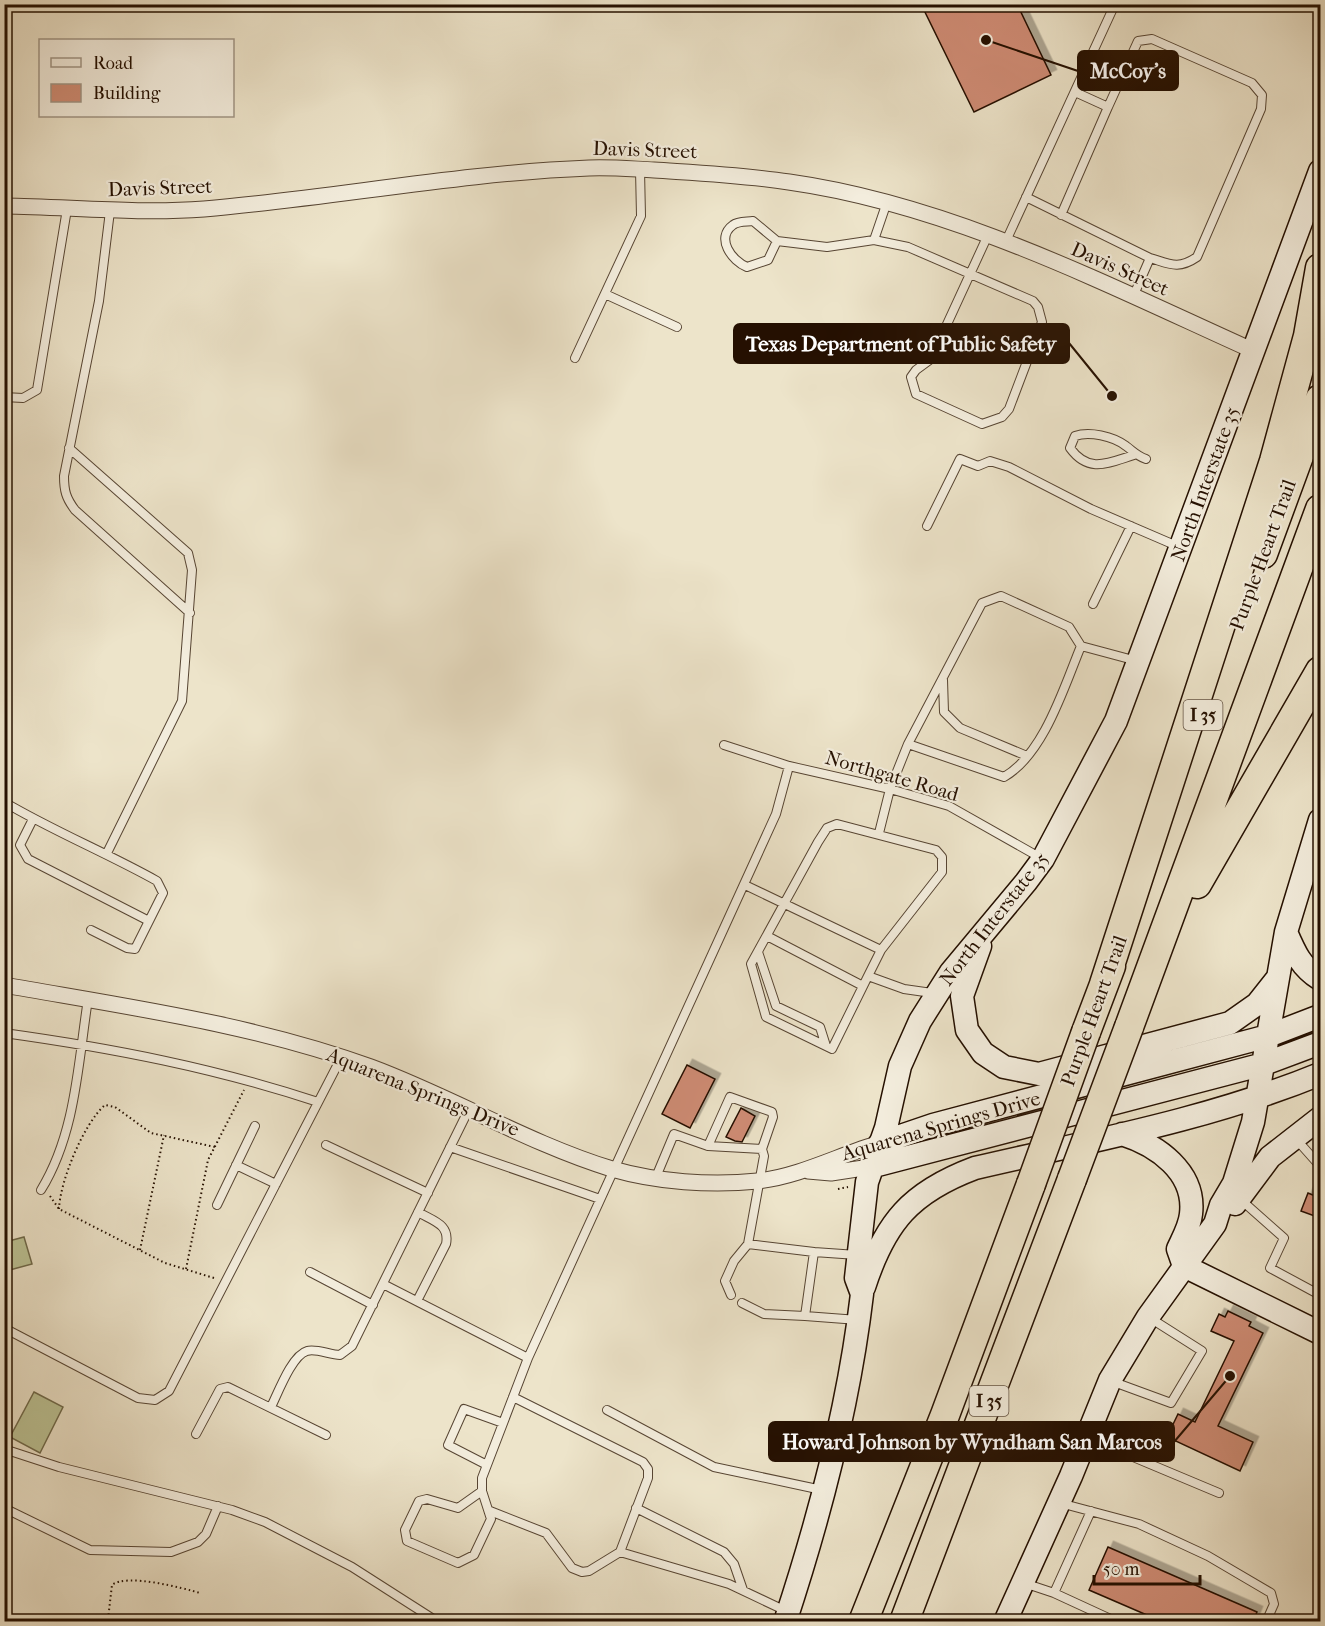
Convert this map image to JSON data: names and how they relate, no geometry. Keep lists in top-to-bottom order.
{
  "streets": {
    "highway": ["Purple Heart Trail", "I 35"],
    "main road": ["North Interstate 35", "Aquarena Springs Drive"],
    "street": ["Davis Street"],
    "lane": ["Northgate Road"]
  },
  "crossings": [
    ["Davis Street", "North Interstate 35"],
    ["North Interstate 35", "Northgate Road"],
    ["North Interstate 35", "Aquarena Springs Drive"]
  ],
  "places": ["McCoy's", "Texas Department of Public Safety", "Howard Johnson by Wyndham San Marcos"],
  "legend": ["Road", "Building"],
  "scale_bar": "50 m"
}
